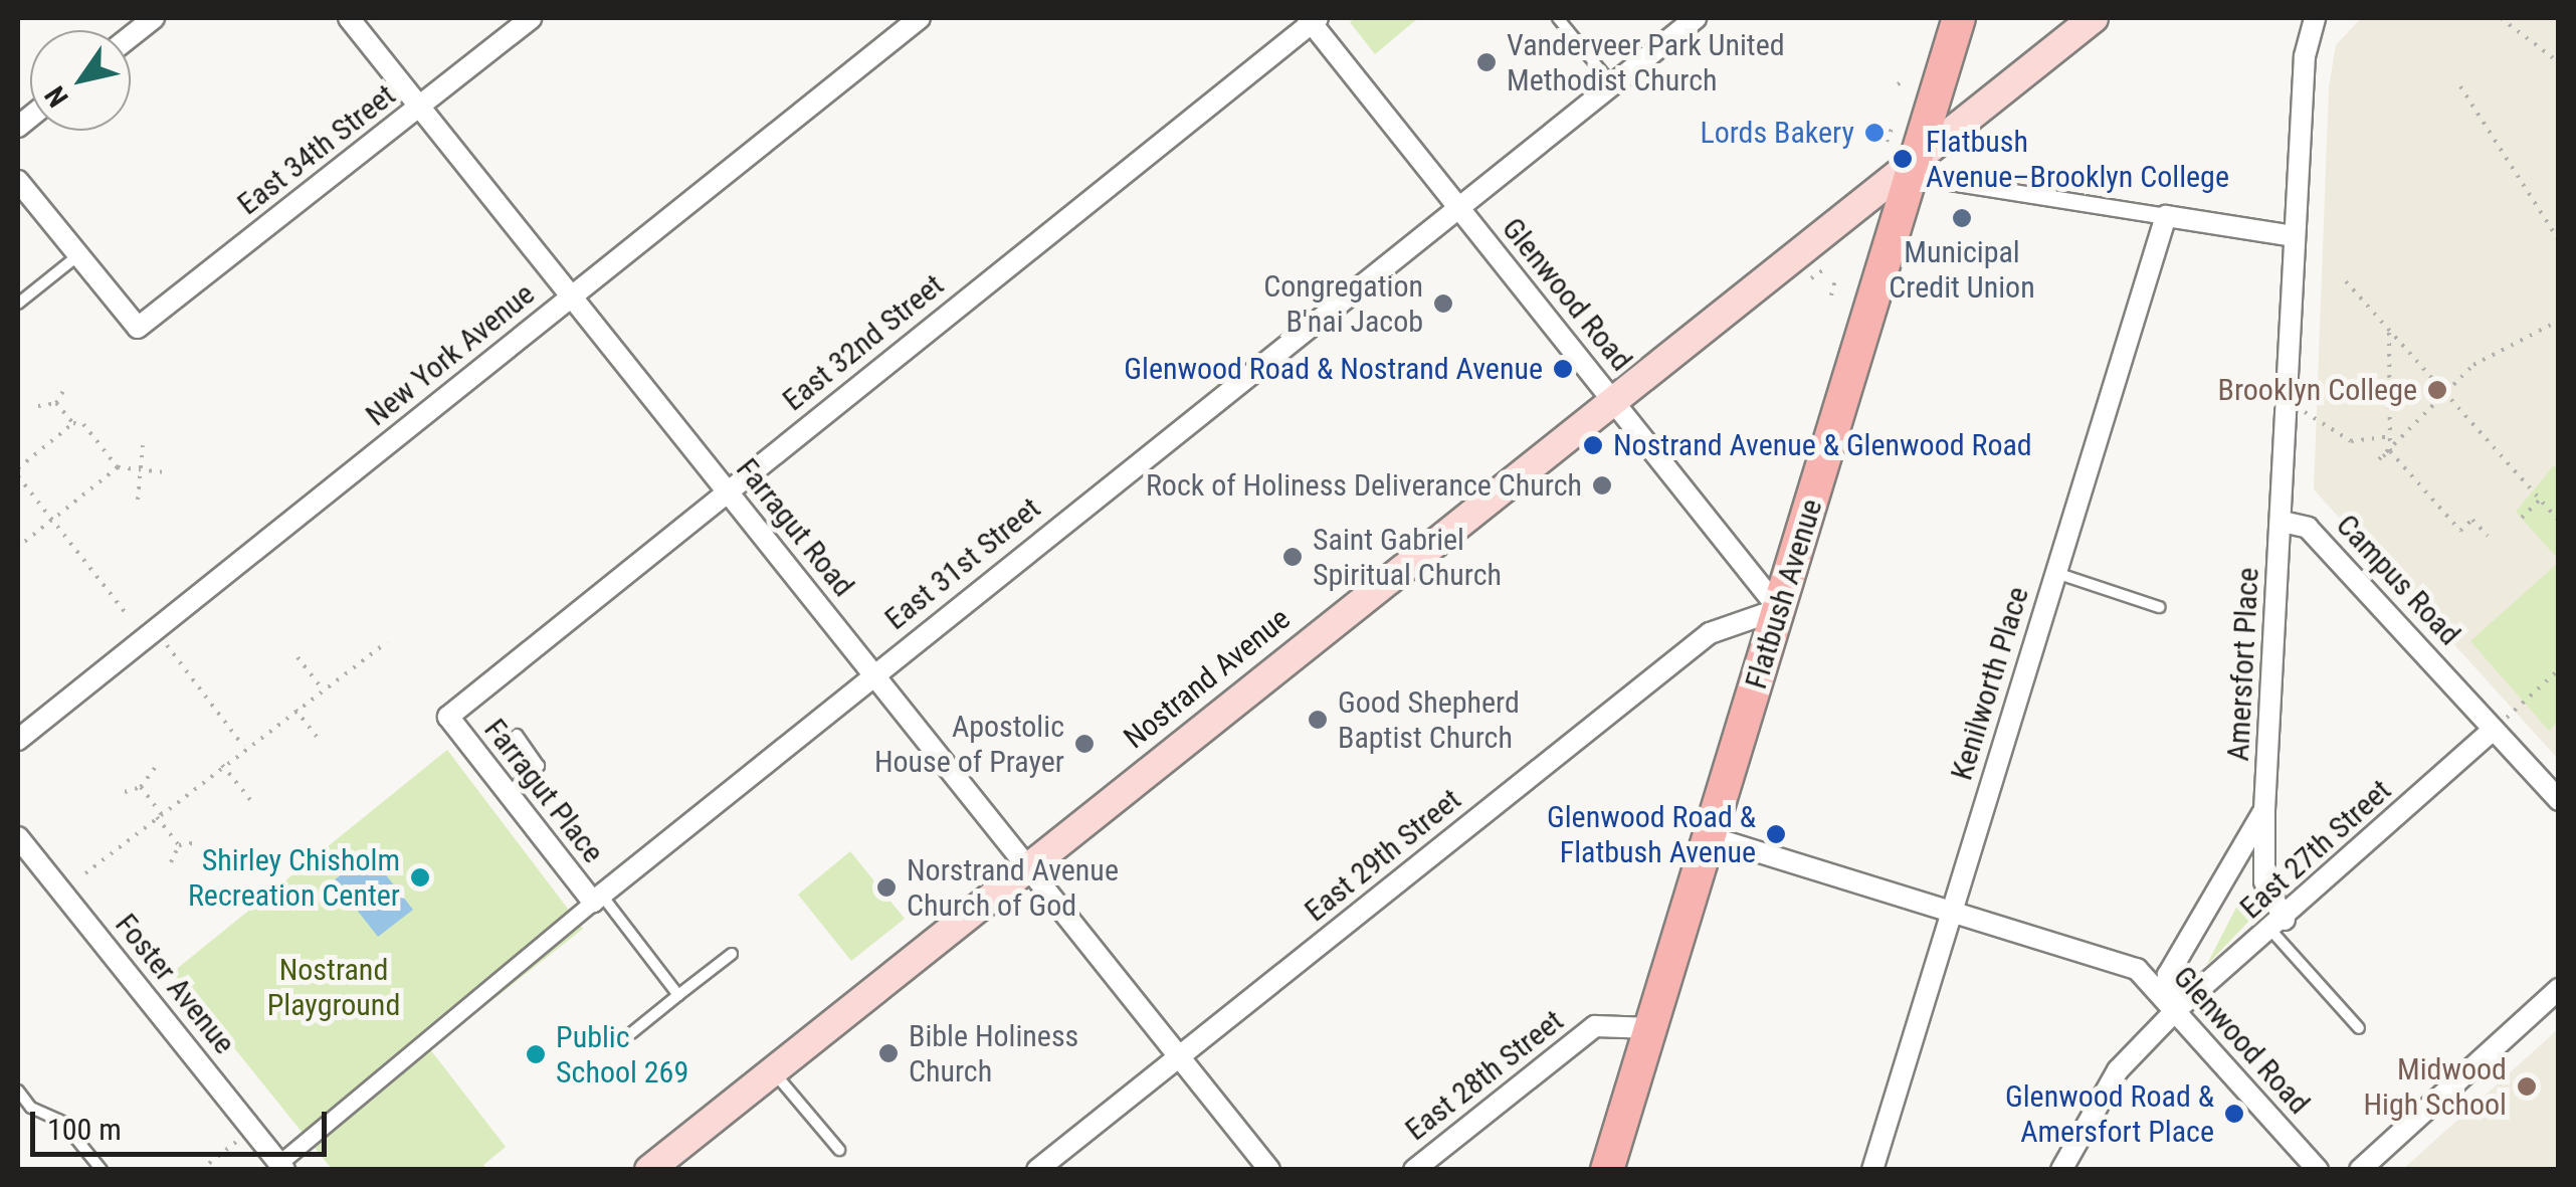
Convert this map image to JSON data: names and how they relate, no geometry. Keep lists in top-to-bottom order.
{
  "streets": {
    "main road": ["Flatbush Avenue", "Nostrand Avenue"],
    "street": [
      "East 34th Street",
      "Glenwood Road",
      "East 32nd Street",
      "New York Avenue",
      "Farragut Road",
      "East 31st Street",
      "Campus Road",
      "Amersfort Place",
      "Kenilworth Place",
      "Farragut Place",
      "East 27th Street",
      "East 29th Street",
      "Foster Avenue",
      "East 28th Street"
    ]
  },
  "crossings": [
    ["East 34th Street", "Farragut Road"],
    ["Glenwood Road", "East 32nd Street"],
    ["Glenwood Road", "East 31st Street"],
    ["Glenwood Road", "Flatbush Avenue"],
    ["Glenwood Road", "Amersfort Place"],
    ["Glenwood Road", "Nostrand Avenue"],
    ["Glenwood Road", "Kenilworth Place"],
    ["Glenwood Road", "East 27th Street"],
    ["Glenwood Road", "East 29th Street"],
    ["East 32nd Street", "Farragut Road"],
    ["East 32nd Street", "Farragut Place"],
    ["New York Avenue", "Farragut Road"],
    ["Farragut Road", "East 31st Street"],
    ["Farragut Road", "Nostrand Avenue"],
    ["Farragut Road", "East 29th Street"],
    ["East 31st Street", "Farragut Place"],
    ["East 31st Street", "Foster Avenue"],
    ["Campus Road", "Amersfort Place"],
    ["Campus Road", "East 27th Street"],
    ["Flatbush Avenue", "Nostrand Avenue"],
    ["Flatbush Avenue", "East 29th Street"],
    ["Flatbush Avenue", "East 28th Street"],
    ["Amersfort Place", "East 27th Street"]
  ],
  "parks": ["Nostrand Playground"],
  "places": [
    "Vanderveer Park United Methodist Church",
    "Lords Bakery",
    "Flatbush Avenue–Brooklyn College",
    "Municipal Credit Union",
    "Congregation B'nai Jacob",
    "Glenwood Road & Nostrand Avenue",
    "Brooklyn College",
    "Nostrand Avenue & Glenwood Road",
    "Rock of Holiness Deliverance Church",
    "Saint Gabriel Spiritual Church",
    "Good Shepherd Baptist Church",
    "Apostolic House of Prayer",
    "Glenwood Road & Flatbush Avenue",
    "Shirley Chisholm Recreation Center",
    "Norstrand Avenue Church of God",
    "Bible Holiness Church",
    "Public School 269",
    "Midwood High School",
    "Glenwood Road & Amersfort Place"
  ],
  "scale_bar": "100 m",
  "north": "bottom left"
}
